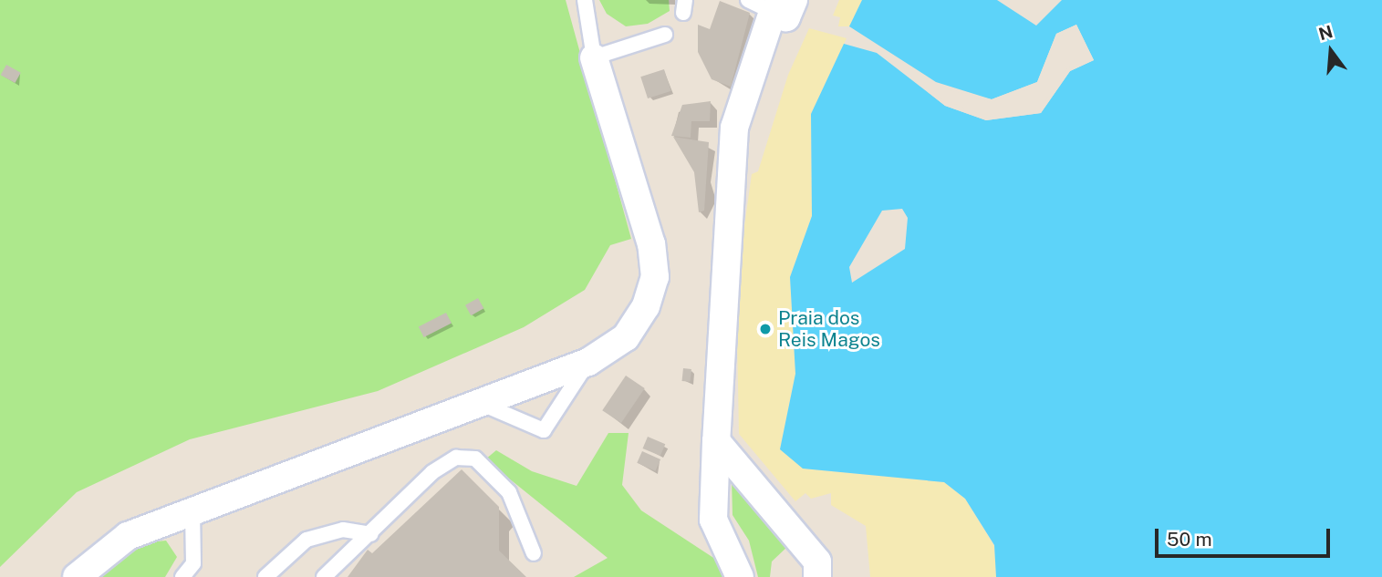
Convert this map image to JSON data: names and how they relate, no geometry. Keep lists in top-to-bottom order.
{
  "places": ["Praia dos Reis Magos"],
  "scale_bar": "50 m",
  "north": "top"
}
